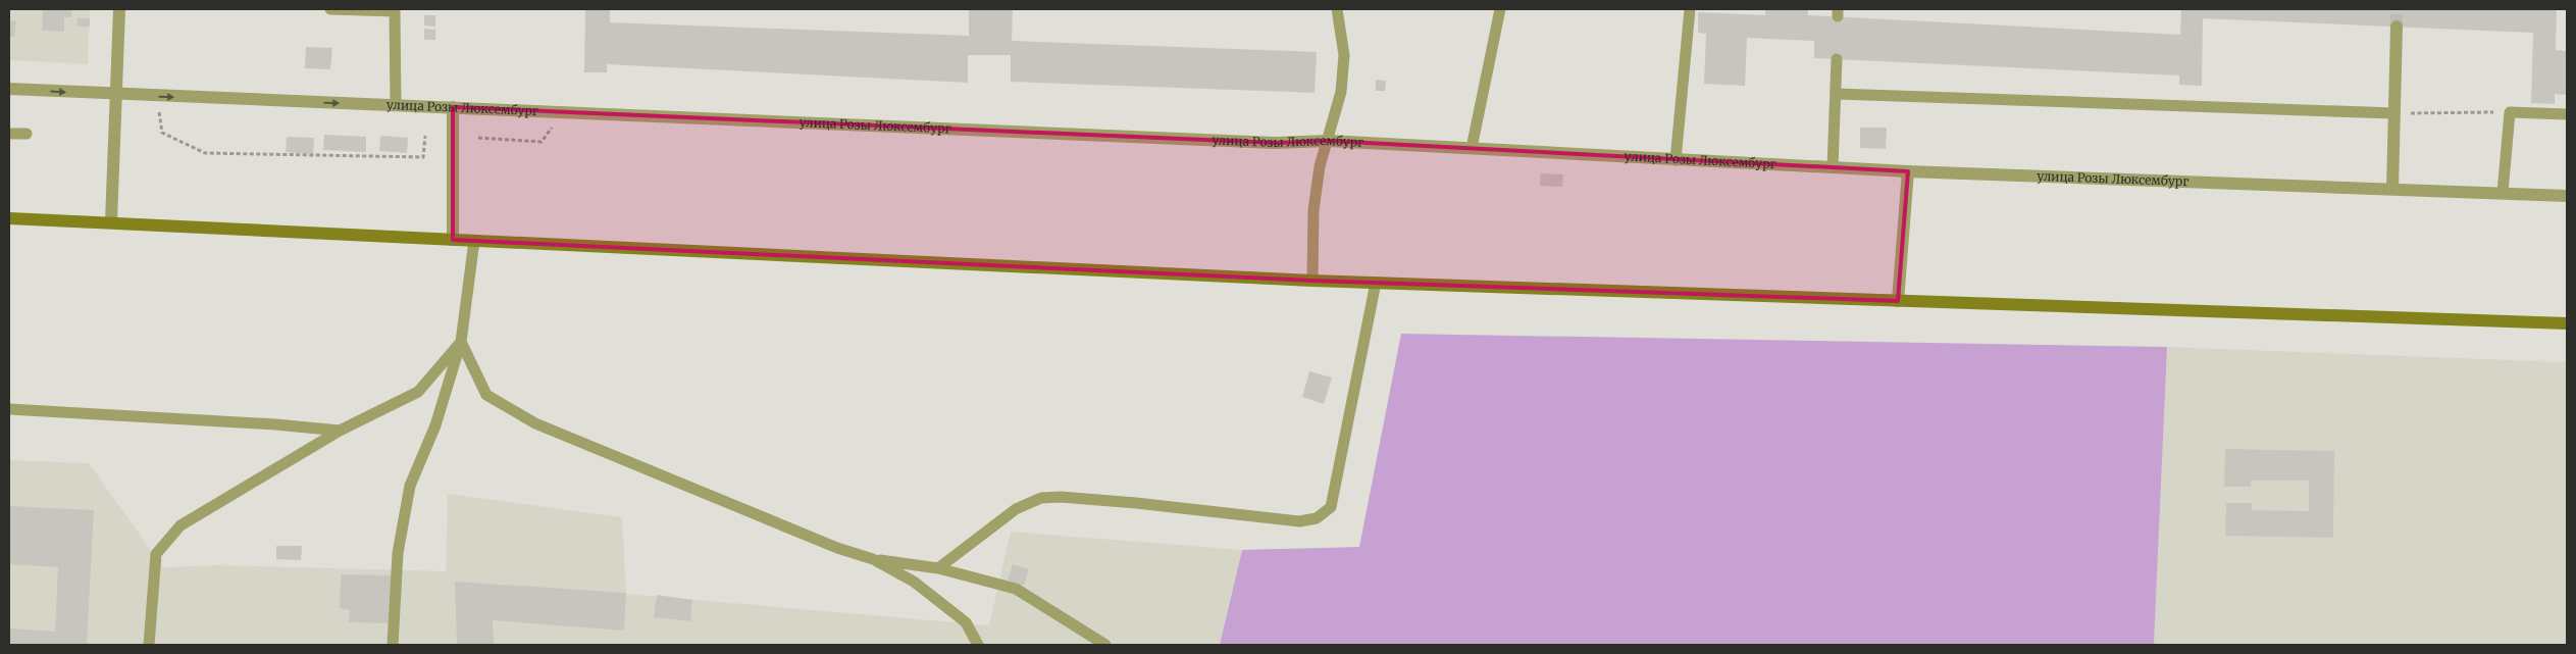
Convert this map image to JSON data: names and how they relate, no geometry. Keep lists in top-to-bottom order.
{
  "streets": {
    "street": ["улица Розы Люксембург"]
  }
}
